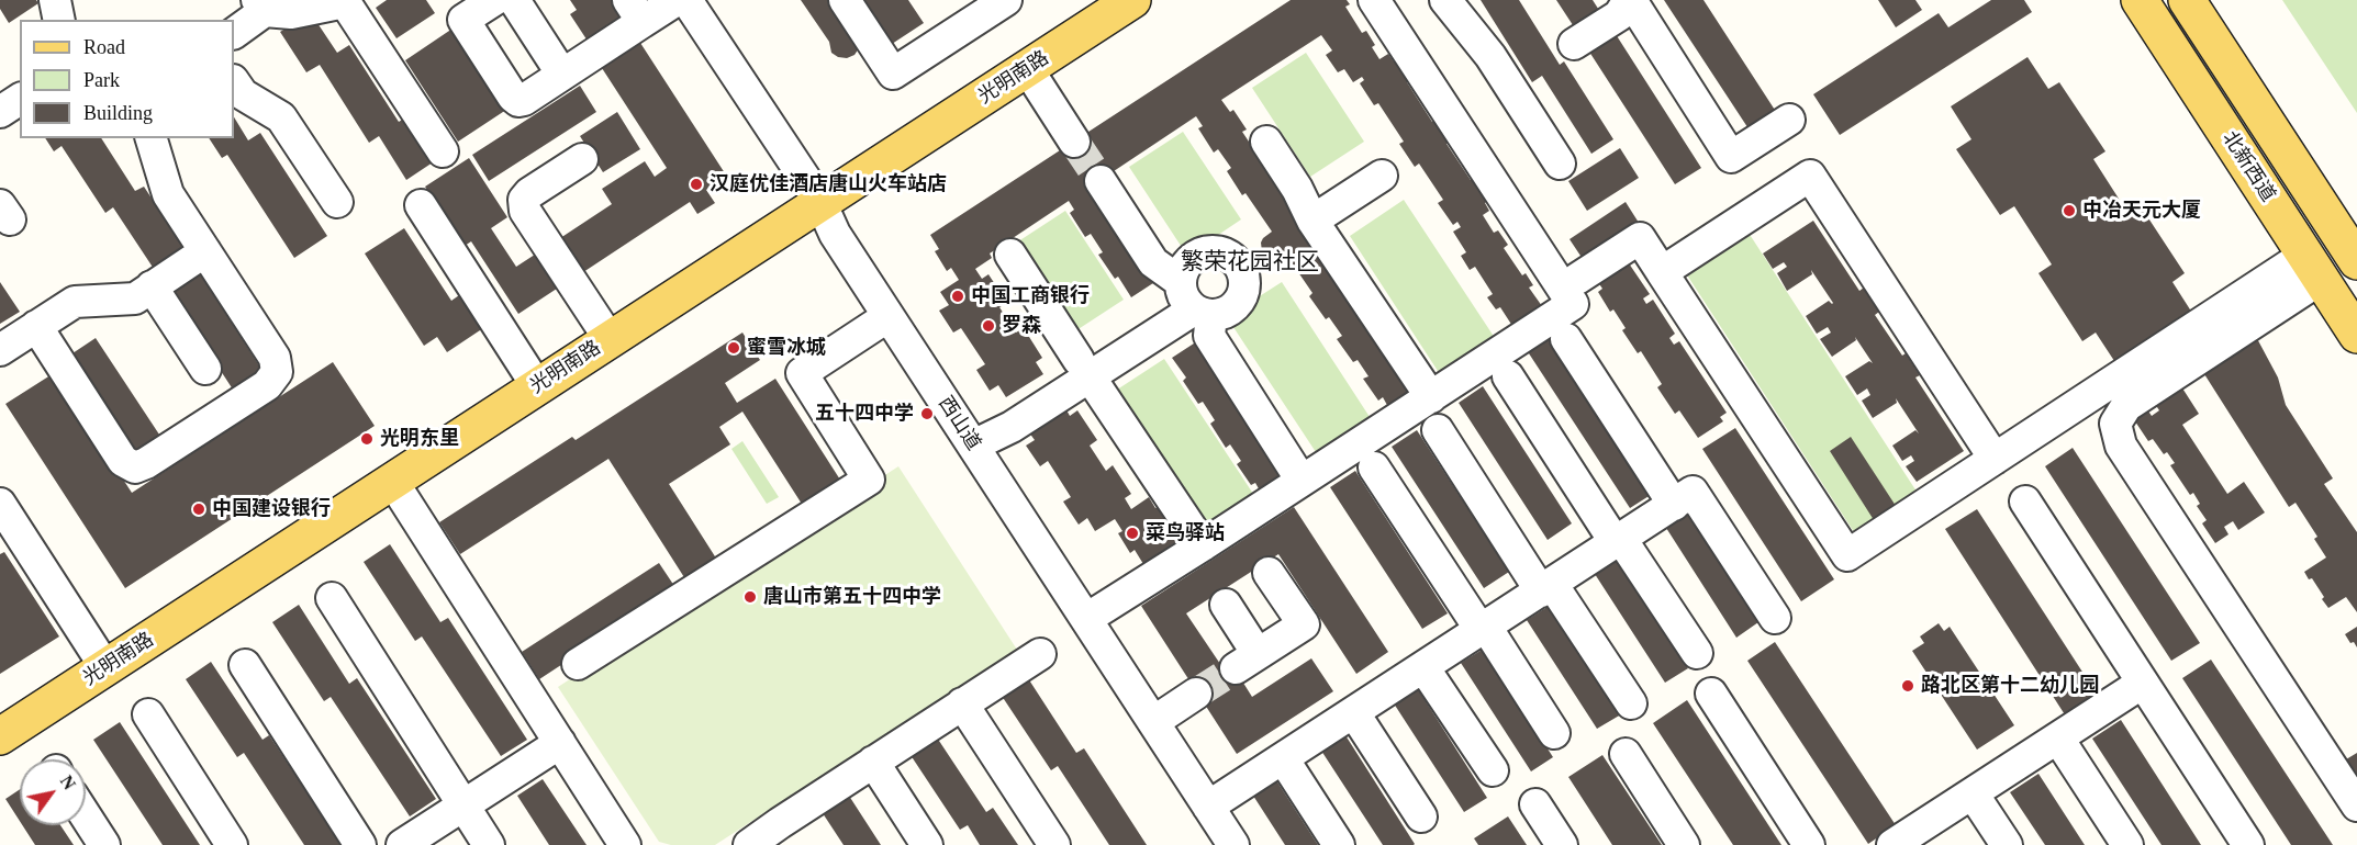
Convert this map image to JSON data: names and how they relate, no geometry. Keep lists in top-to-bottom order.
{
  "streets": {
    "main road": ["光明南路", "北新西道"],
    "street": ["西山道"]
  },
  "crossings": [
    ["光明南路", "西山道"]
  ],
  "districts": ["繁荣花园社区"],
  "places": [
    "汉庭优佳酒店唐山火车站店",
    "中冶天元大厦",
    "中国工商银行",
    "罗森",
    "蜜雪冰城",
    "五十四中学",
    "光明东里",
    "中国建设银行",
    "菜鸟驿站",
    "唐山市第五十四中学",
    "路北区第十二幼儿园"
  ],
  "legend": ["Road", "Park", "Building"],
  "north": "top right"
}
